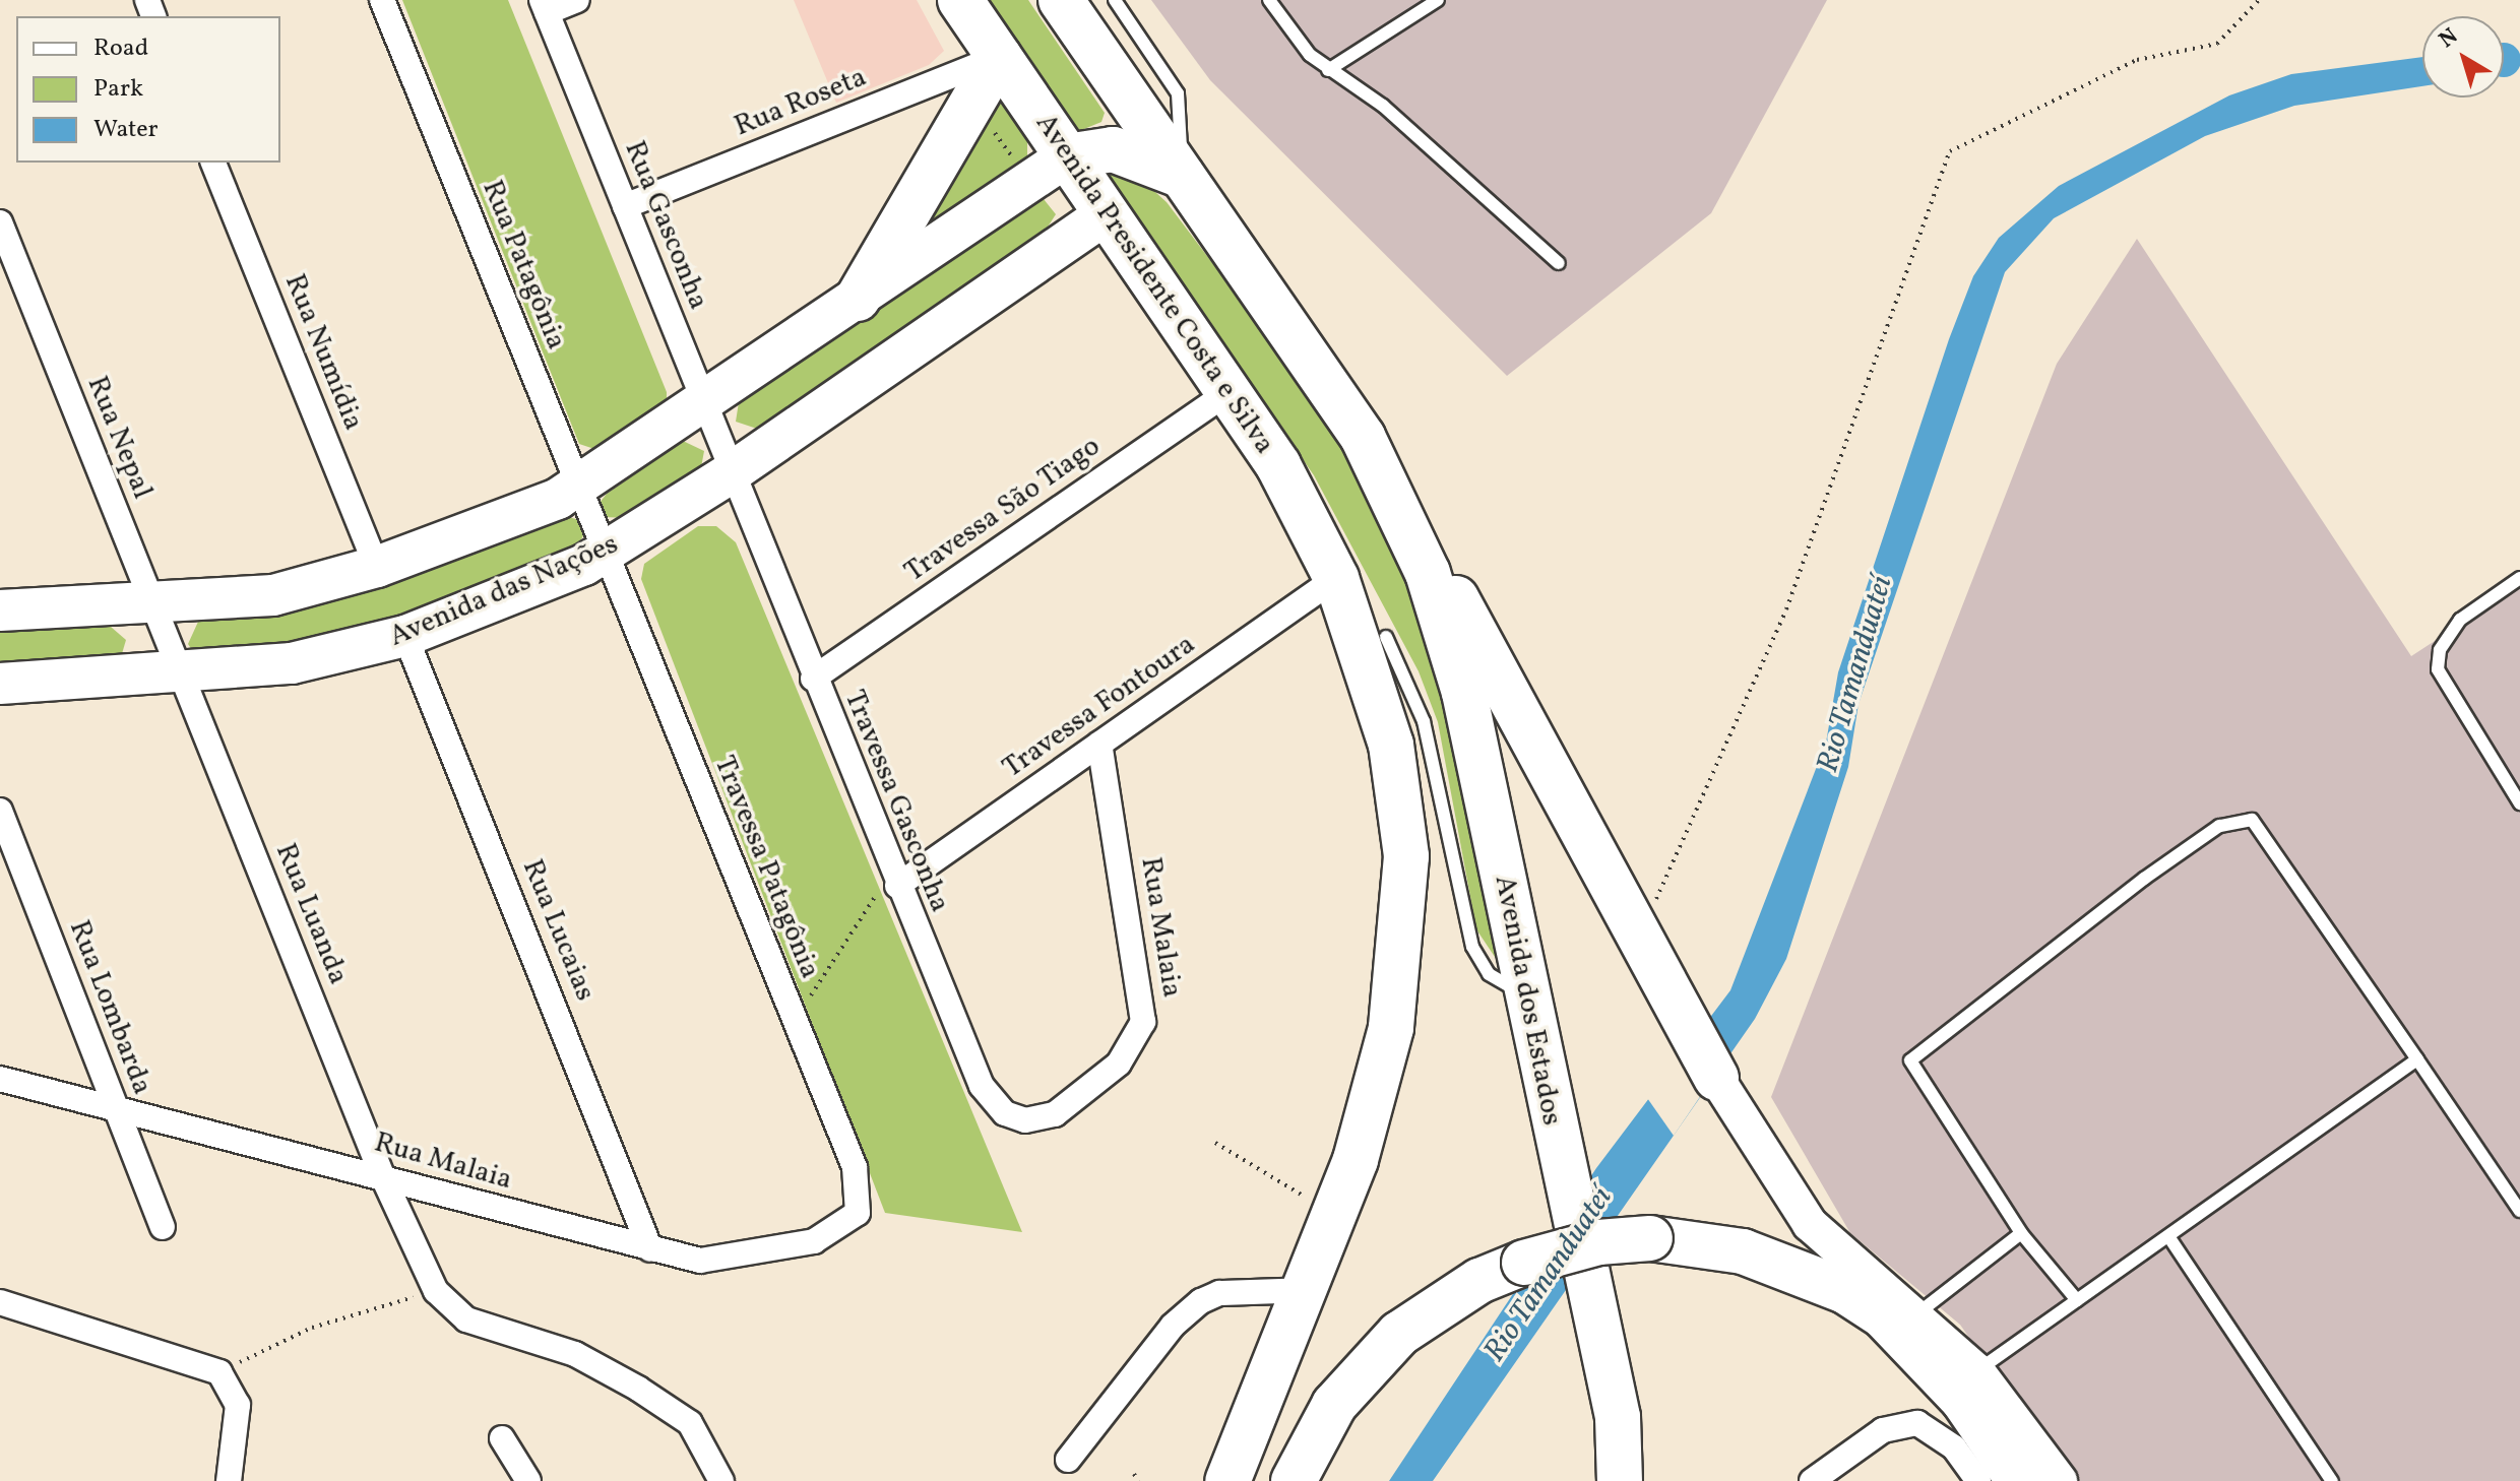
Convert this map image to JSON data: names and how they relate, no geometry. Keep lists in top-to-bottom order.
{
  "streets": {
    "highway": ["Avenida Presidente Costa e Silva", "Avenida dos Estados"],
    "main road": ["Avenida das Nações"],
    "street": [
      "Rua Roseta",
      "Rua Gasconha",
      "Rua Patagônia",
      "Rua Numídia",
      "Rua Nepal",
      "Travessa São Tiago",
      "Travessa Fontoura",
      "Travessa Gasconha",
      "Travessa Patagônia",
      "Rua Luanda",
      "Rua Malaia",
      "Rua Lucaias",
      "Rua Lombarda"
    ]
  },
  "crossings": [
    ["Rua Roseta", "Rua Gasconha"],
    ["Rua Roseta", "Avenida Presidente Costa e Silva"],
    ["Rua Gasconha", "Avenida das Nações"],
    ["Rua Gasconha", "Travessa Gasconha"],
    ["Rua Patagônia", "Avenida das Nações"],
    ["Rua Patagônia", "Travessa Patagônia"],
    ["Avenida Presidente Costa e Silva", "Travessa São Tiago"],
    ["Avenida Presidente Costa e Silva", "Avenida das Nações"],
    ["Avenida Presidente Costa e Silva", "Travessa Fontoura"],
    ["Rua Nepal", "Avenida das Nações"],
    ["Rua Nepal", "Rua Luanda"],
    ["Travessa São Tiago", "Travessa Gasconha"],
    ["Avenida das Nações", "Travessa Gasconha"],
    ["Avenida das Nações", "Travessa Patagônia"],
    ["Avenida das Nações", "Rua Luanda"],
    ["Avenida das Nações", "Rua Lucaias"],
    ["Travessa Fontoura", "Travessa Gasconha"],
    ["Travessa Fontoura", "Rua Malaia"],
    ["Travessa Gasconha", "Rua Malaia"],
    ["Travessa Patagônia", "Rua Malaia"],
    ["Rua Luanda", "Rua Malaia"],
    ["Rua Malaia", "Rua Lucaias"],
    ["Rua Malaia", "Rua Lombarda"]
  ],
  "water": ["Rio Tamanduateí"],
  "legend": ["Road", "Park", "Water"],
  "north": "top left"
}
